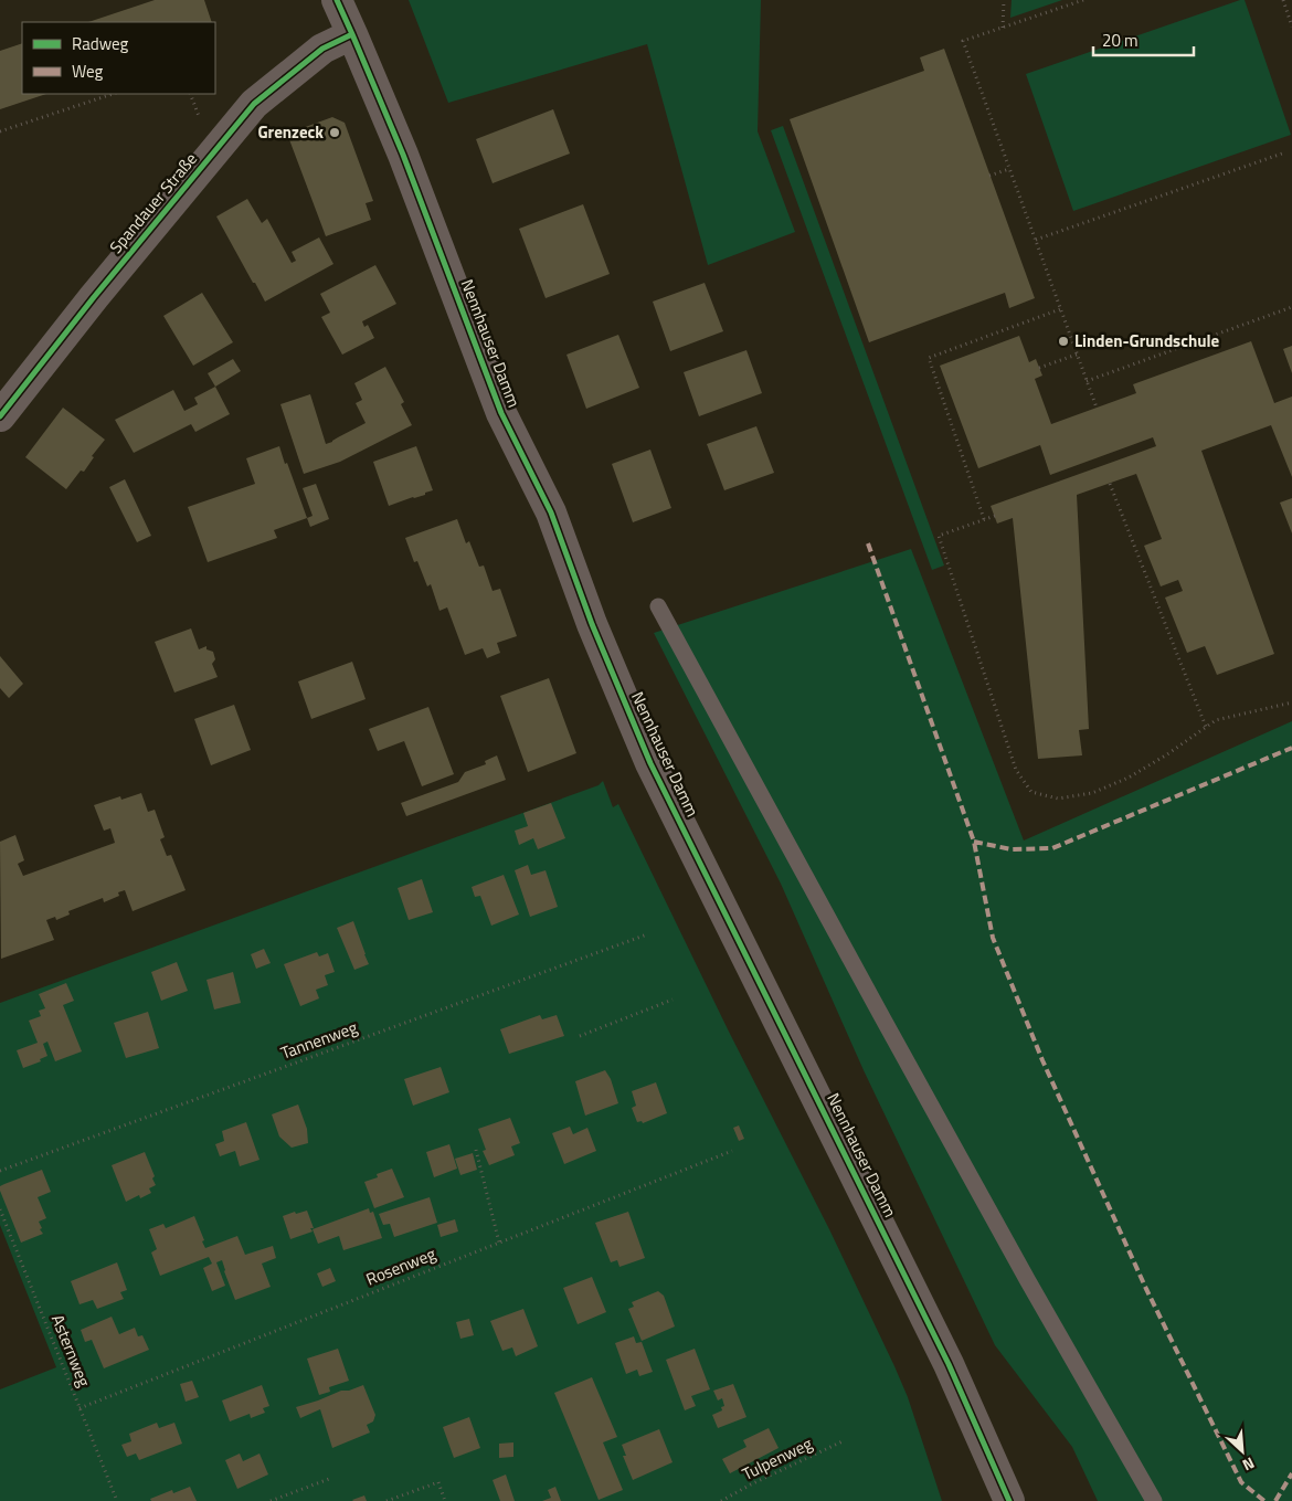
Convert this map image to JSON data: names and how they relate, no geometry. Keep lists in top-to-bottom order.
{
  "streets": {
    "street": ["Spandauer Straße", "Nennhauser Damm"],
    "path": [
      "Tannenweg",
      "Rosenweg",
      "Asternweg",
      "Tulpenweg"
    ]
  },
  "crossings": [
    ["Spandauer Straße", "Nennhauser Damm"],
    ["Rosenweg", "Asternweg"]
  ],
  "places": ["Grenzeck", "Linden-Grundschule"],
  "legend": ["Radweg", "Weg"],
  "scale_bar": "20 m",
  "north": "bottom right"
}
